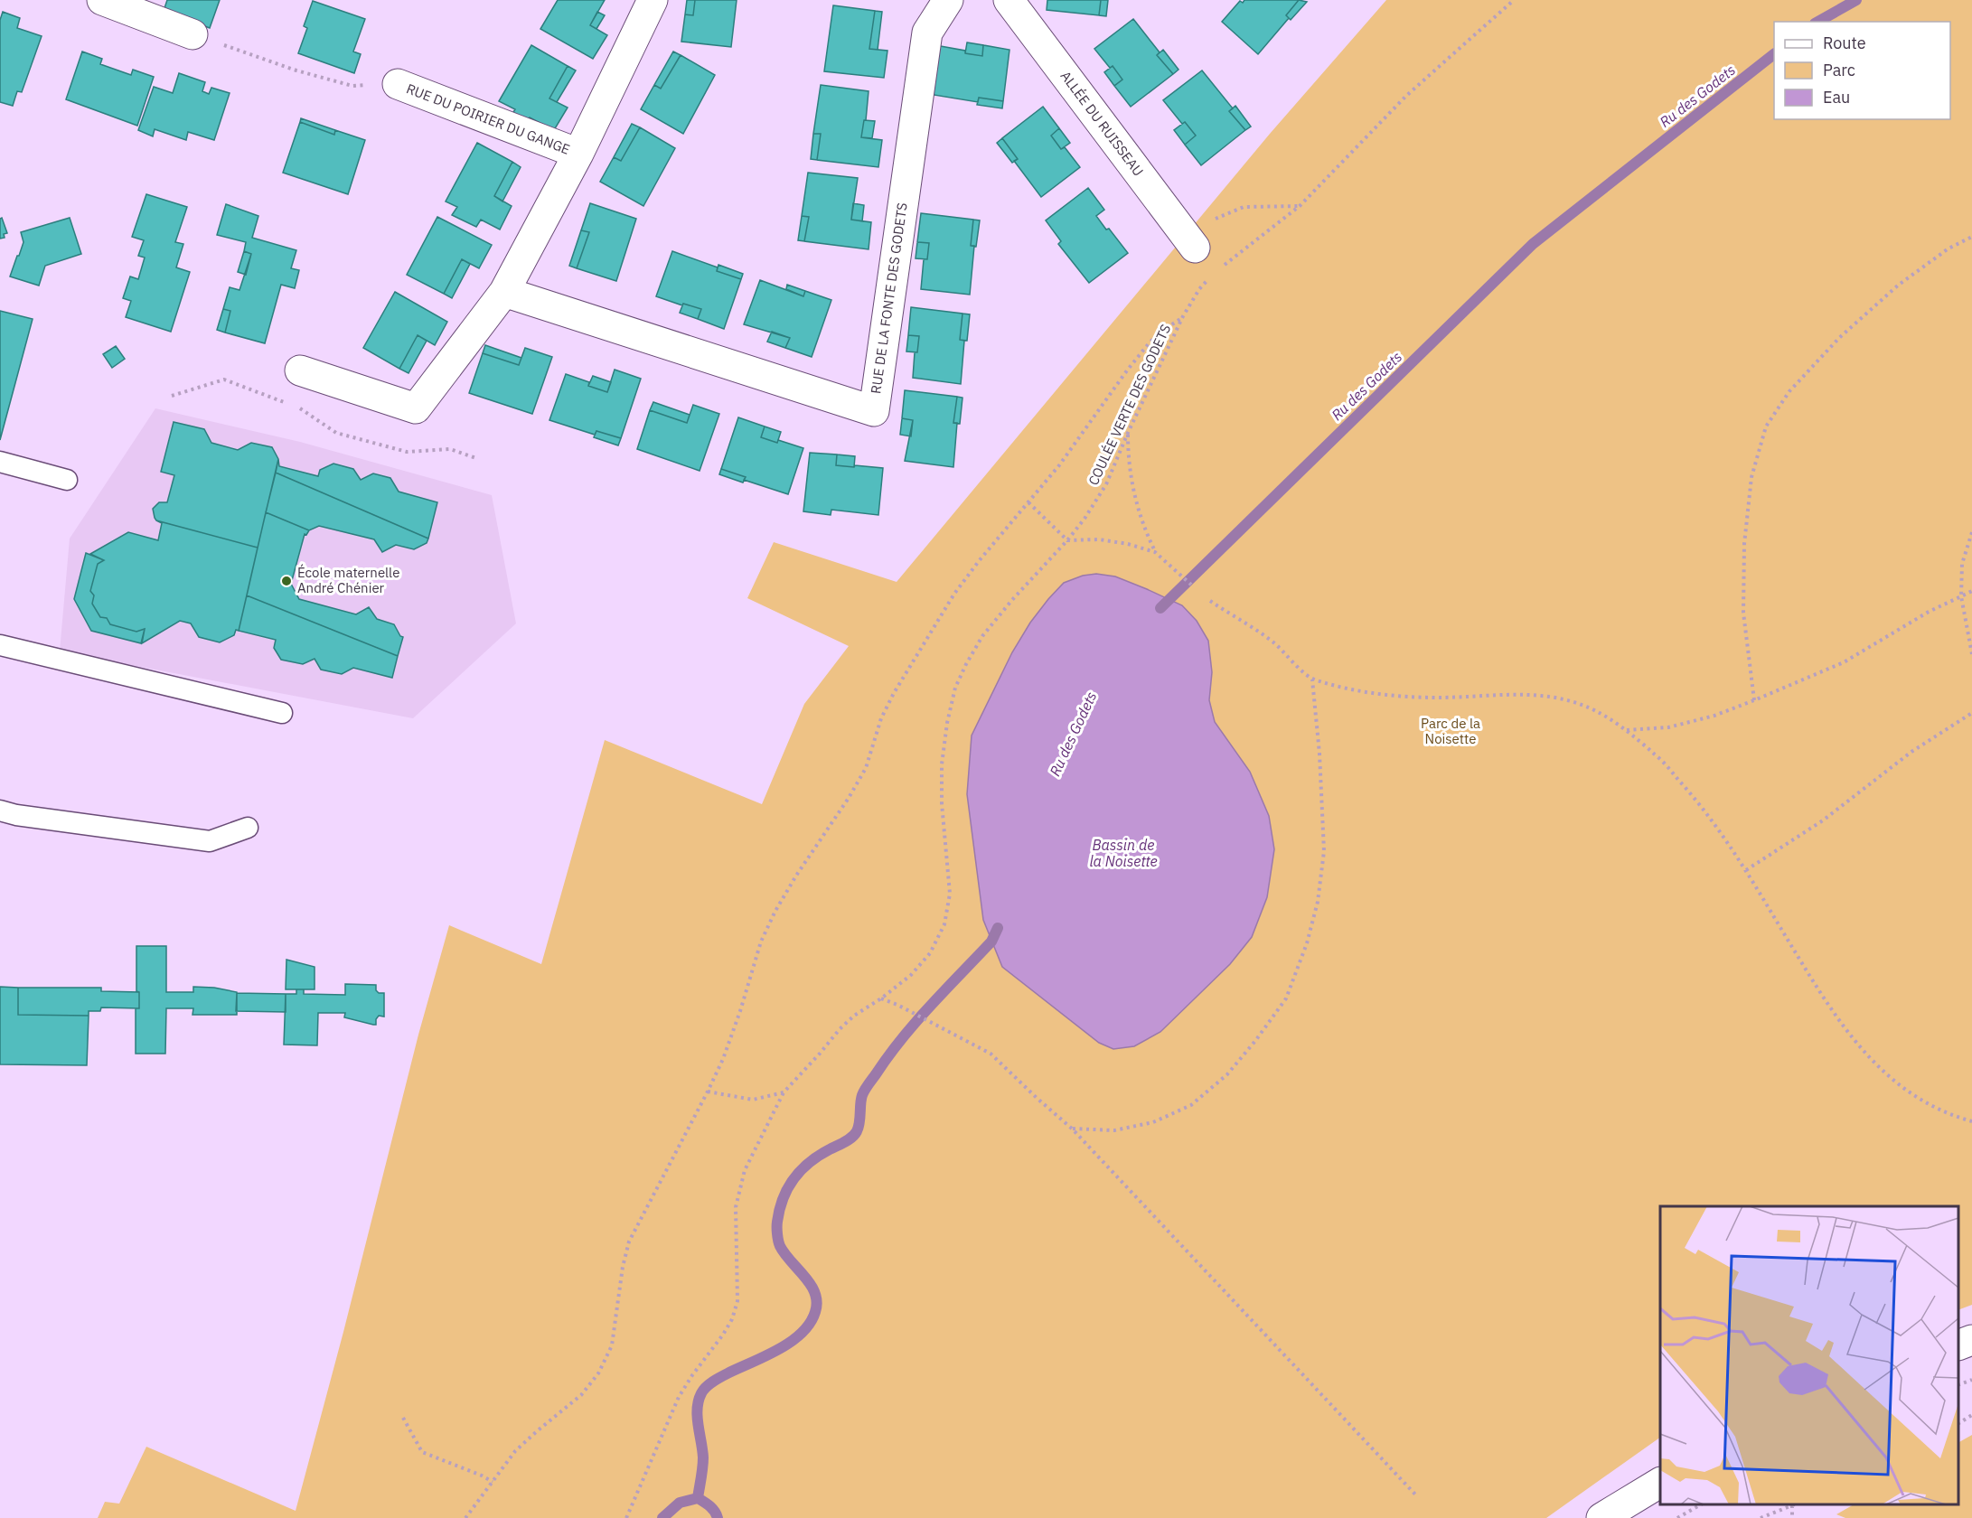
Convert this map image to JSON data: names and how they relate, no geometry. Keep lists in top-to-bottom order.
{
  "streets": {
    "street": ["RUE DU POIRIER DU GANGE", "ALLÉE DU RUISSEAU", "RUE DE LA FONTE DES GODETS"],
    "path": ["COULÉE VERTE DES GODETS"]
  },
  "water": ["Ru des Godets", "Bassin de la Noisette"],
  "parks": ["Parc de la Noisette"],
  "places": ["École maternelle André Chénier"],
  "legend": ["Route", "Parc", "Eau"]
}
